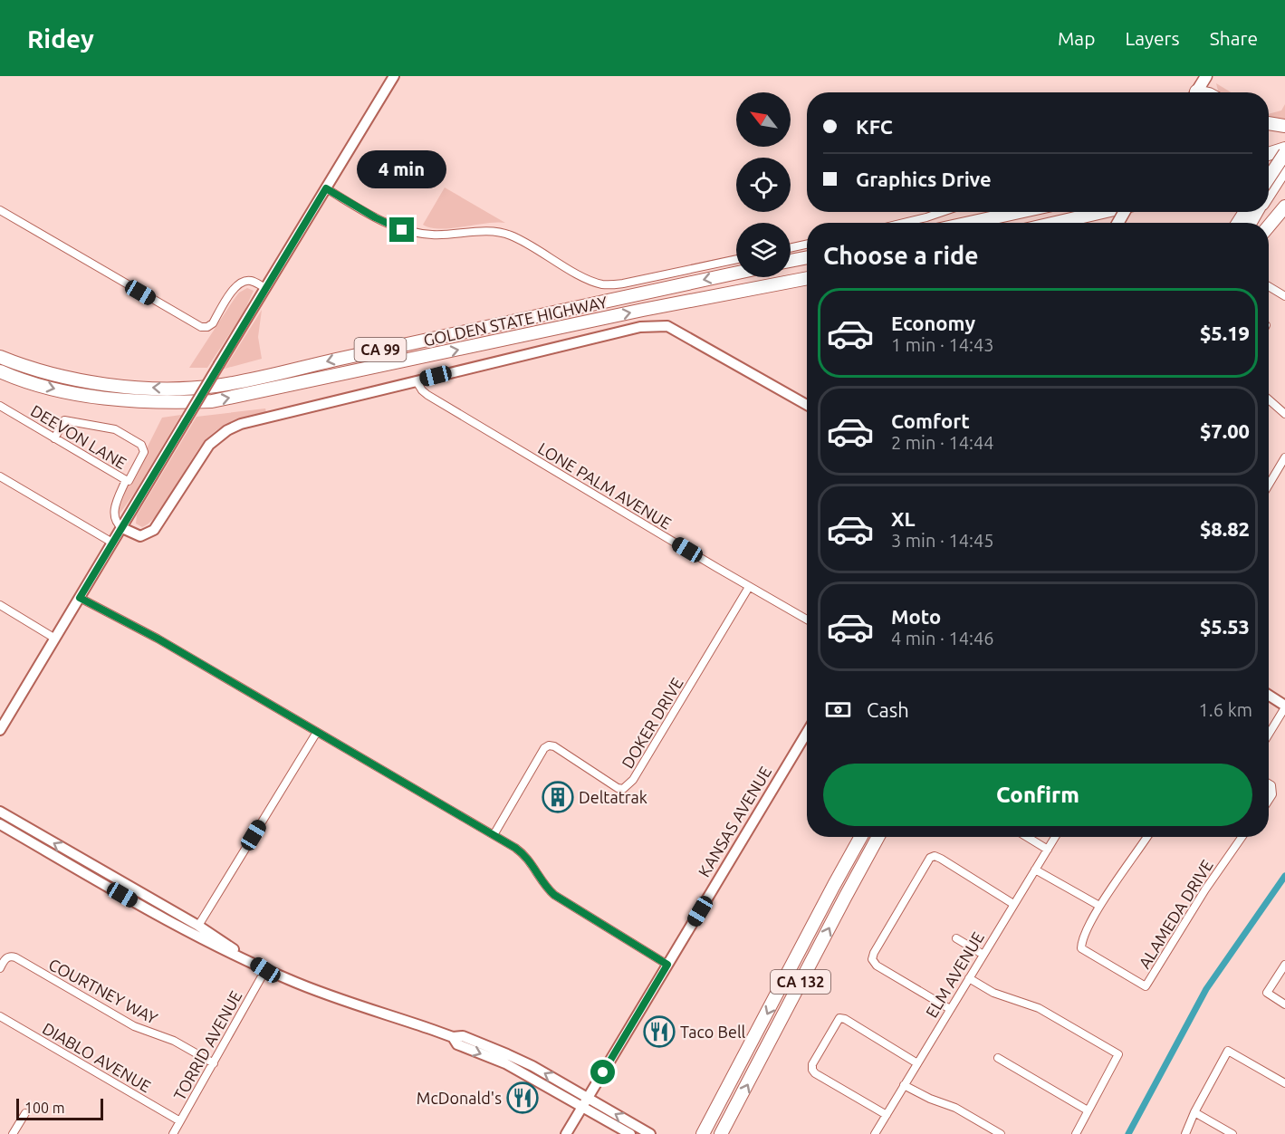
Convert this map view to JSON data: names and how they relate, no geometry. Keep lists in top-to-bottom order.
{
  "streets": {
    "highway": ["GOLDEN STATE HIGHWAY", "CA 99", "CA 132"],
    "main road": ["KANSAS AVENUE"],
    "street": [
      "DEEVON LANE",
      "LONE PALM AVENUE",
      "DOKER DRIVE",
      "ALAMEDA DRIVE",
      "ELM AVENUE",
      "COURTNEY WAY",
      "TORRID AVENUE",
      "DIABLO AVENUE"
    ]
  },
  "crossings": [
    ["LONE PALM AVENUE", "DOKER DRIVE"],
    ["COURTNEY WAY", "TORRID AVENUE"],
    ["TORRID AVENUE", "DIABLO AVENUE"]
  ],
  "places": {
    "building": ["Deltatrak"],
    "restaurant": ["Taco Bell", "McDonald's"]
  },
  "scale_bar": "100 m",
  "north": "top left",
  "page": {
    "header": "Ridey",
    "nav": ["Map", "Layers", "Share"],
    "banner": ["KFC", "Graphics Drive"],
    "bubble": "4 min",
    "heading": "Choose a ride",
    "list": [
      {
        "name": "Economy",
        "note": "1 min · 14:43",
        "value": "$5.19"
      },
      {
        "name": "Comfort",
        "note": "2 min · 14:44",
        "value": "$7.00"
      },
      {
        "name": "XL",
        "note": "3 min · 14:45",
        "value": "$8.82"
      },
      {
        "name": "Moto",
        "note": "4 min · 14:46",
        "value": "$5.53"
      }
    ],
    "pay": ["Cash", "1.6 km"],
    "buttons": "Confirm",
    "scale": "100 m"
  }
}
